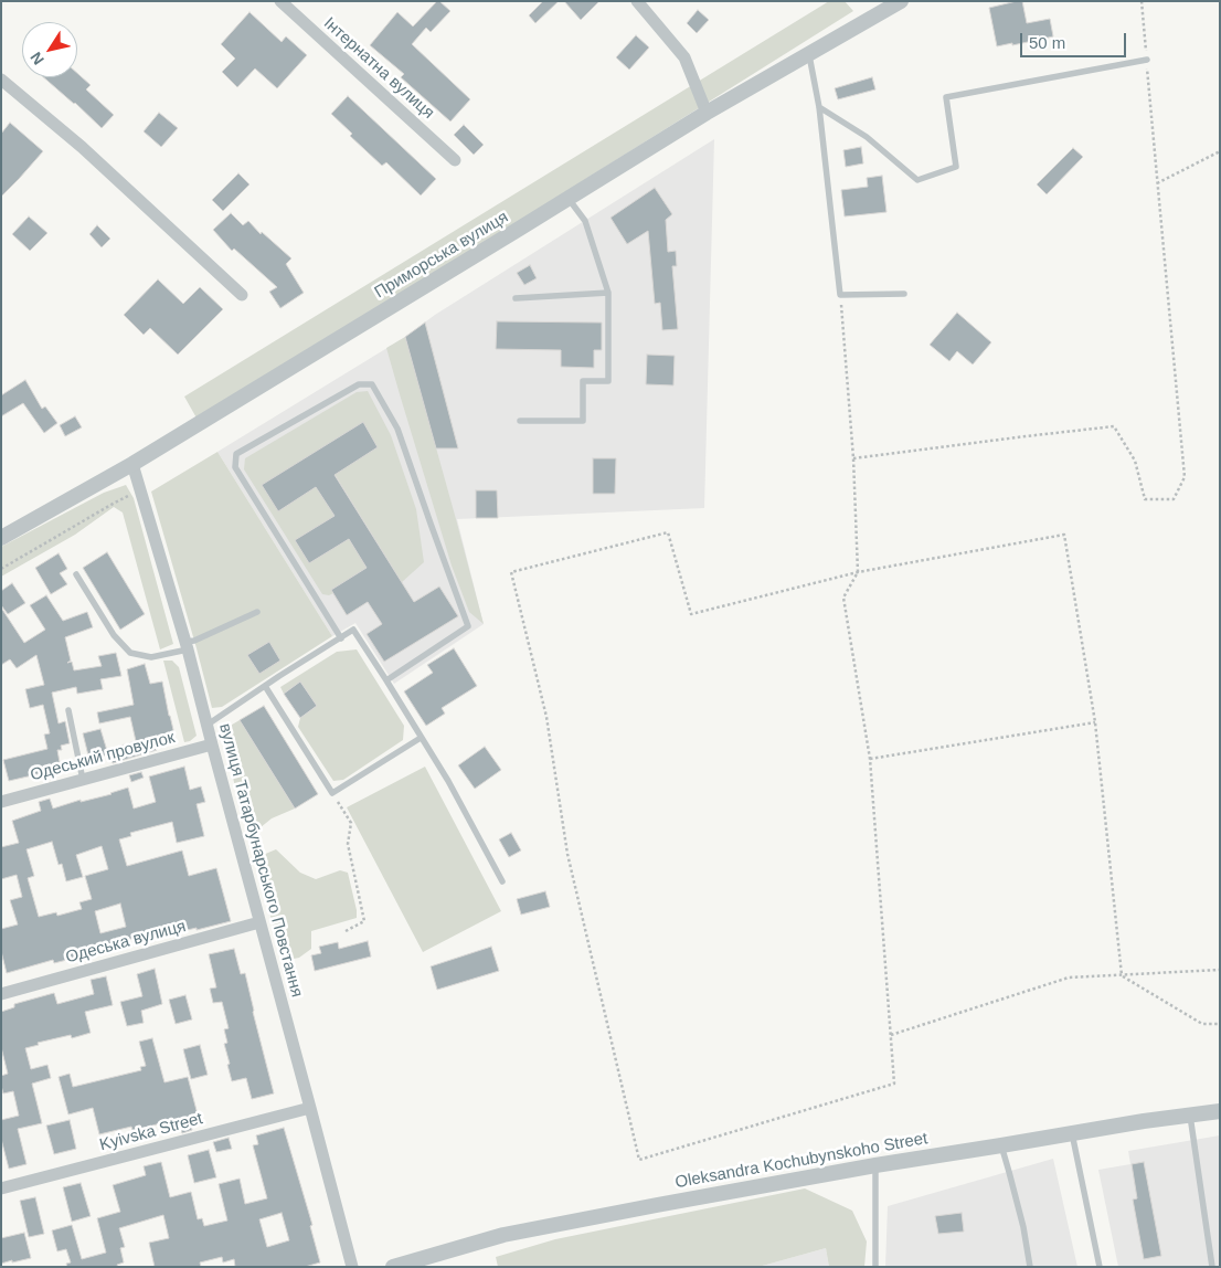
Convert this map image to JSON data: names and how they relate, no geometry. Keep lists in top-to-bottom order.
{
  "streets": {
    "street": [
      "Інтернатна вулиця",
      "Приморська вулиця",
      "Одеський провулок",
      "вулиця Татарбунарського Повстання",
      "Одеська вулиця",
      "Kyivska Street",
      "Oleksandra Kochubynskoho Street"
    ]
  },
  "crossings": [
    ["Приморська вулиця", "вулиця Татарбунарського Повстання"],
    ["Одеський провулок", "вулиця Татарбунарського Повстання"],
    ["вулиця Татарбунарського Повстання", "Одеська вулиця"],
    ["вулиця Татарбунарського Повстання", "Kyivska Street"]
  ],
  "scale_bar": "50 m",
  "north": "bottom left"
}
